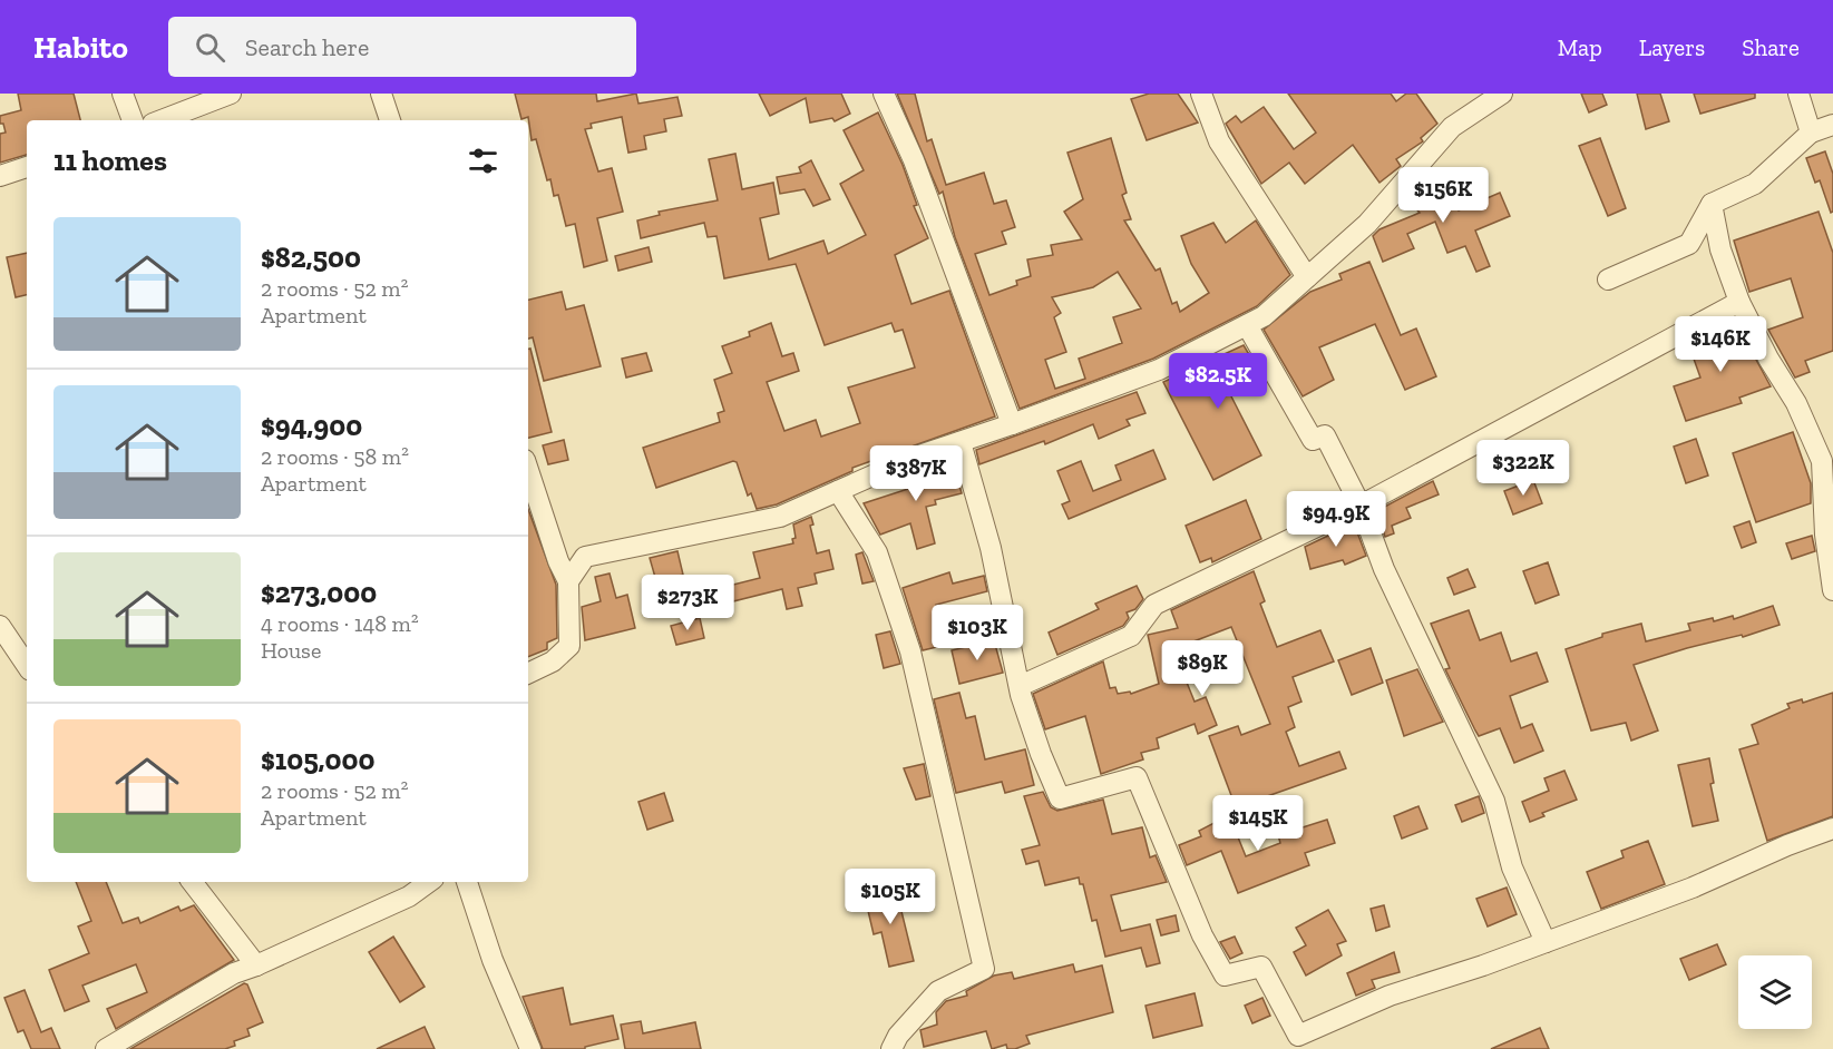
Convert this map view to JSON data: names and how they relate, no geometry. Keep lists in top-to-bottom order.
{
  "page": {
    "header": "Habito",
    "search": "Search here",
    "nav": ["Map", "Layers", "Share"],
    "heading": "11 homes",
    "price": [
      "$156K",
      "$146K",
      "$82.5K",
      "$322K",
      "$387K",
      "$94.9K",
      "$273K",
      "$103K",
      "$89K",
      "$145K",
      "$105K"
    ],
    "list": [
      {
        "name": "$82,500",
        "note": "2 rooms · 52 m² · Apartment"
      },
      {
        "name": "$94,900",
        "note": "2 rooms · 58 m² · Apartment"
      },
      {
        "name": "$273,000",
        "note": "4 rooms · 148 m² · House"
      },
      {
        "name": "$105,000",
        "note": "2 rooms · 52 m² · Apartment"
      }
    ]
  }
}
